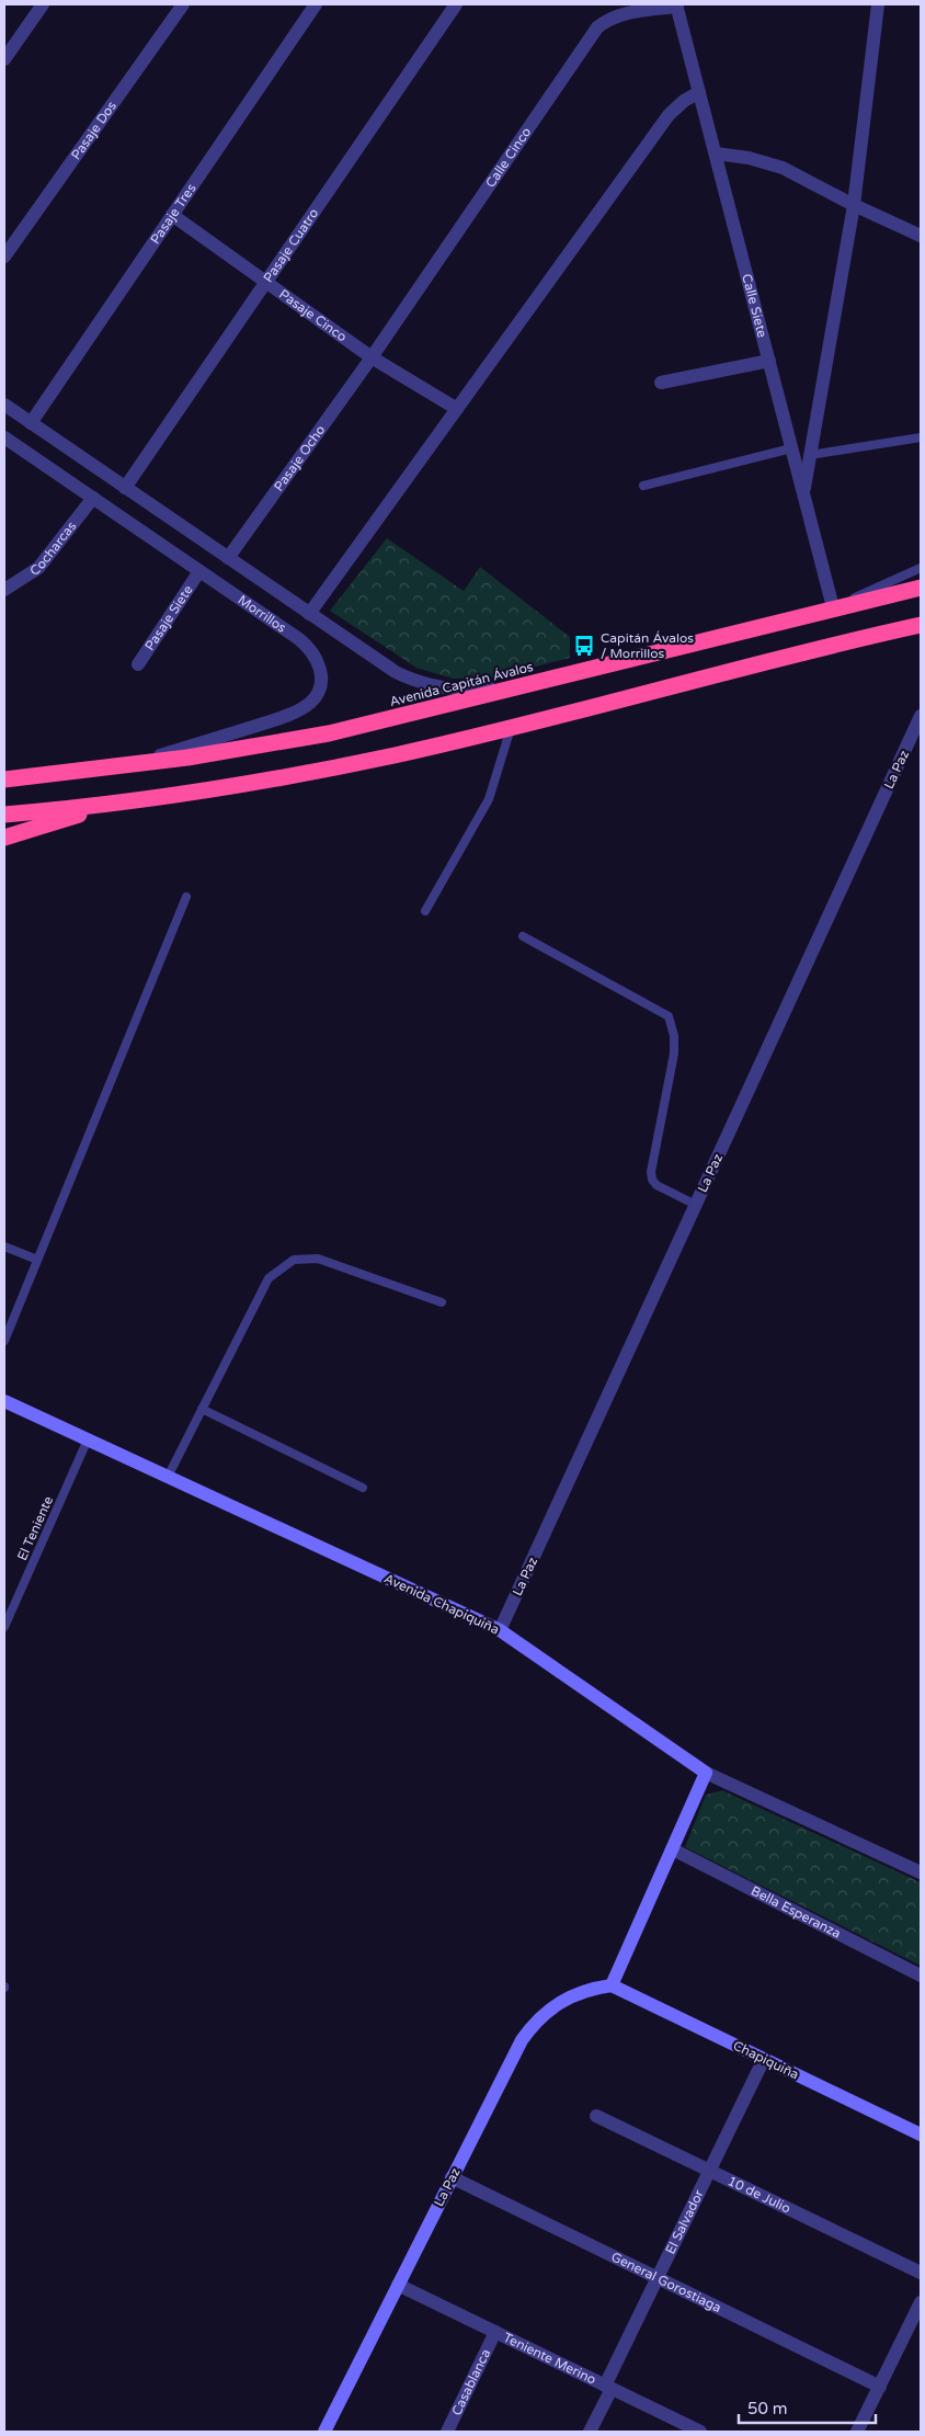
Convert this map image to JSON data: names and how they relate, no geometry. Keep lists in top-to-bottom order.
{
  "streets": {
    "highway": ["Avenida Capitán Ávalos"],
    "street": [
      "Pasaje Dos",
      "Calle Cinco",
      "Pasaje Tres",
      "Pasaje Cuatro",
      "Calle Siete",
      "Pasaje Cinco",
      "Pasaje Ocho",
      "Cocharcas",
      "Morrillos",
      "Pasaje Siete",
      "La Paz",
      "Avenida Chapiquiña",
      "Bella Esperanza",
      "Chapiquiña",
      "10 de Julio",
      "El Salvador",
      "General Gorostiaga",
      "Teniente Merino",
      "Casablanca"
    ],
    "lane": ["El Teniente"]
  },
  "crossings": [
    ["Calle Cinco", "Calle Siete"],
    ["Calle Cinco", "Pasaje Cinco"],
    ["Calle Cinco", "Pasaje Ocho"],
    ["Pasaje Tres", "Pasaje Cinco"],
    ["Pasaje Tres", "Morrillos"],
    ["Pasaje Cuatro", "Pasaje Cinco"],
    ["Pasaje Cuatro", "Morrillos"],
    ["Calle Siete", "Avenida Capitán Ávalos"],
    ["Pasaje Cinco", "Pasaje Ocho"],
    ["Pasaje Ocho", "Morrillos"],
    ["Cocharcas", "Morrillos"],
    ["Morrillos", "Pasaje Siete"],
    ["Morrillos", "Avenida Capitán Ávalos"],
    ["La Paz", "Avenida Chapiquiña"],
    ["La Paz", "Chapiquiña"],
    ["La Paz", "General Gorostiaga"],
    ["La Paz", "Teniente Merino"],
    ["El Teniente", "Avenida Chapiquiña"],
    ["Chapiquiña", "El Salvador"],
    ["10 de Julio", "El Salvador"],
    ["El Salvador", "General Gorostiaga"],
    ["El Salvador", "Teniente Merino"],
    ["Teniente Merino", "Casablanca"]
  ],
  "places": {
    "bus stop": ["Capitán Ávalos / Morrillos"]
  },
  "scale_bar": "50 m"
}
